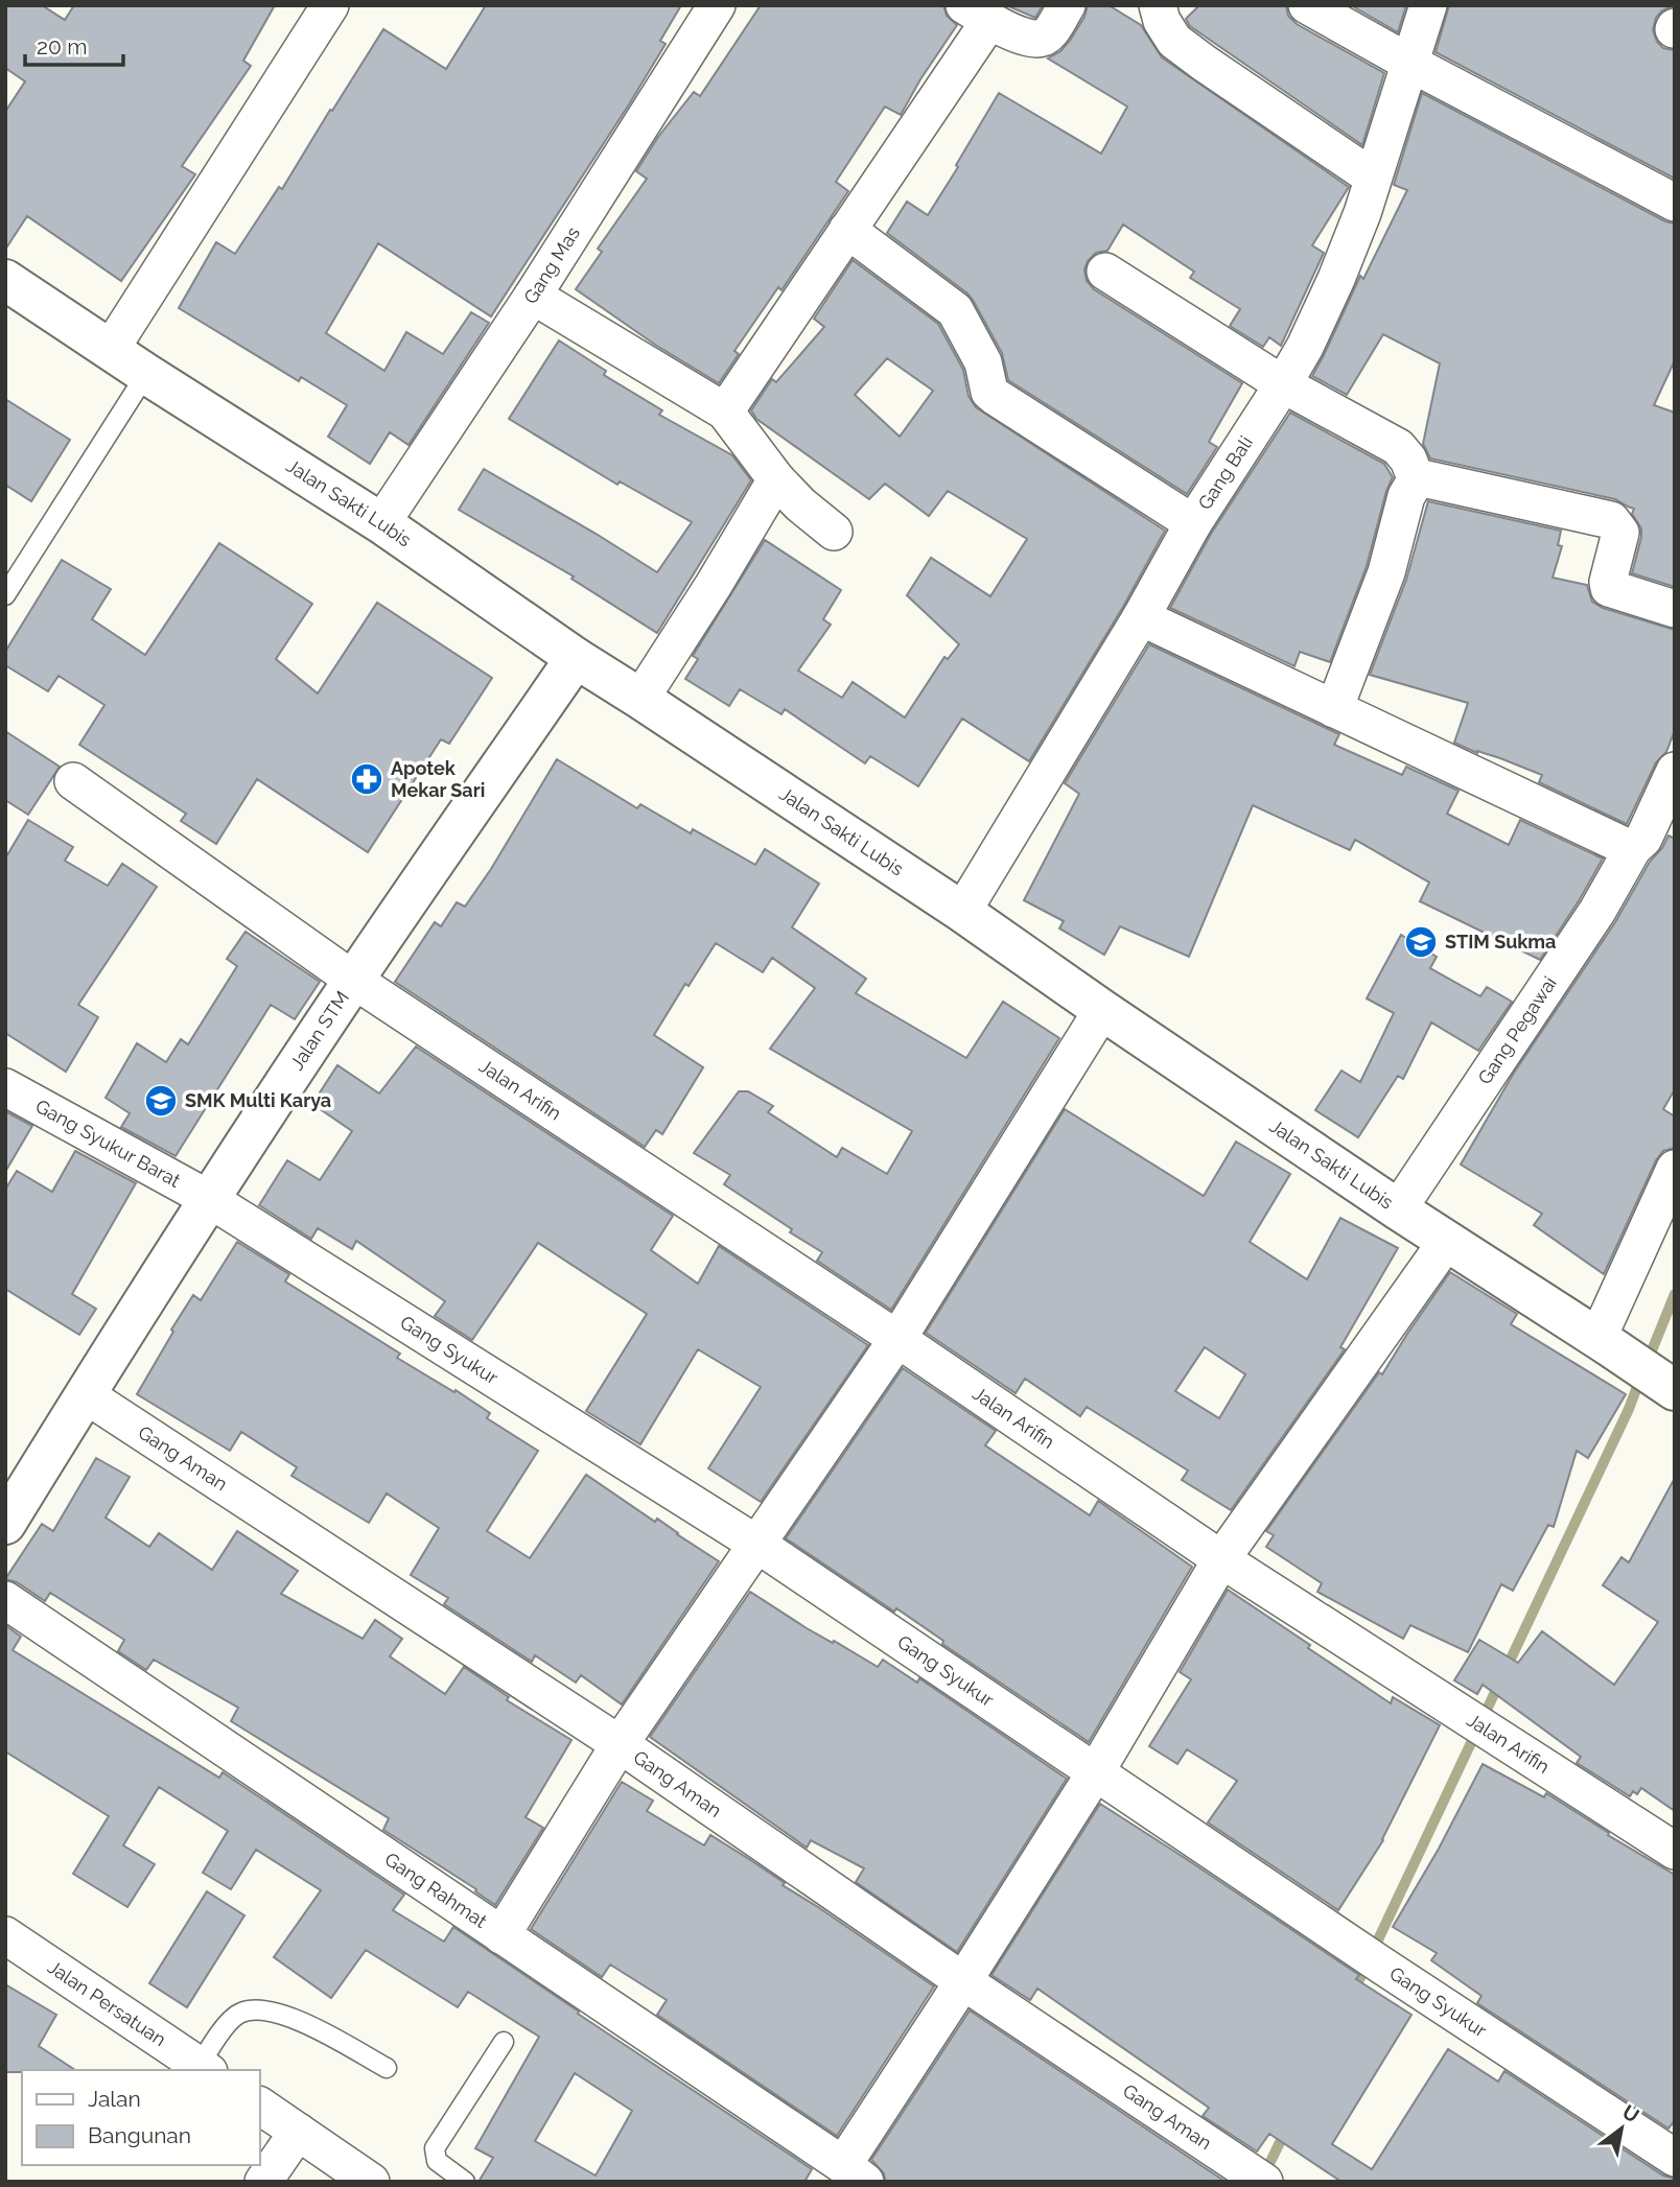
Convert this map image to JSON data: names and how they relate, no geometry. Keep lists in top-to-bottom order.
{
  "streets": {
    "street": [
      "Gang Mas",
      "Gang Bali",
      "Jalan Sakti Lubis",
      "Gang Pegawai",
      "Jalan STM",
      "Jalan Arifin",
      "Gang Syukur Barat",
      "Gang Syukur",
      "Gang Aman",
      "Gang Rahmat",
      "Jalan Persatuan"
    ]
  },
  "crossings": [
    ["Gang Mas", "Jalan Sakti Lubis"],
    ["Gang Bali", "Jalan Sakti Lubis"],
    ["Jalan Sakti Lubis", "Gang Pegawai"],
    ["Jalan Sakti Lubis", "Jalan STM"],
    ["Jalan STM", "Jalan Arifin"],
    ["Jalan STM", "Gang Syukur Barat"],
    ["Jalan STM", "Gang Syukur"],
    ["Jalan STM", "Gang Aman"],
    ["Gang Syukur Barat", "Gang Syukur"]
  ],
  "places": {
    "pharmacy": ["Apotek Mekar Sari"],
    "school or university": ["STIM Sukma", "SMK Multi Karya"]
  },
  "legend": ["Jalan", "Bangunan"],
  "scale_bar": "20 m",
  "north": "top right"
}
